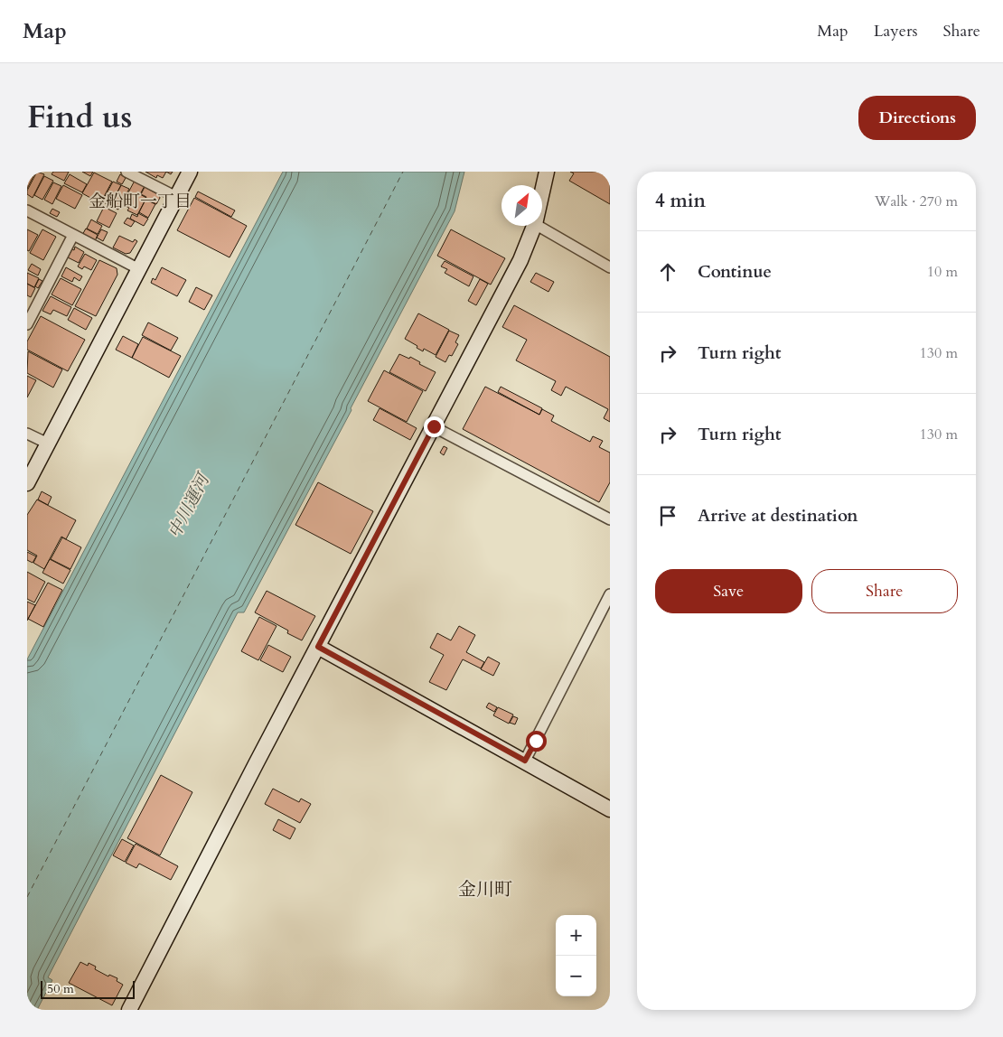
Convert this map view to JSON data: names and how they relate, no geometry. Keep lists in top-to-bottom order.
{
  "districts": ["金船町一丁目", "金川町"],
  "water": ["中川運河"],
  "scale_bar": "50 m",
  "north": "top right",
  "page": {
    "header": "Map",
    "nav": ["Map", "Layers", "Share"],
    "title": "Find us",
    "buttons": [
      "Directions",
      ["Save", "Share"]
    ],
    "heading": ["4 min", "Walk · 270 m"],
    "list": [
      ["Continue", "10 m"],
      ["Turn right", "130 m"],
      ["Turn right", "130 m"],
      "Arrive at destination"
    ],
    "map_buttons": ["+", "−"],
    "scale": "50 m"
  }
}
